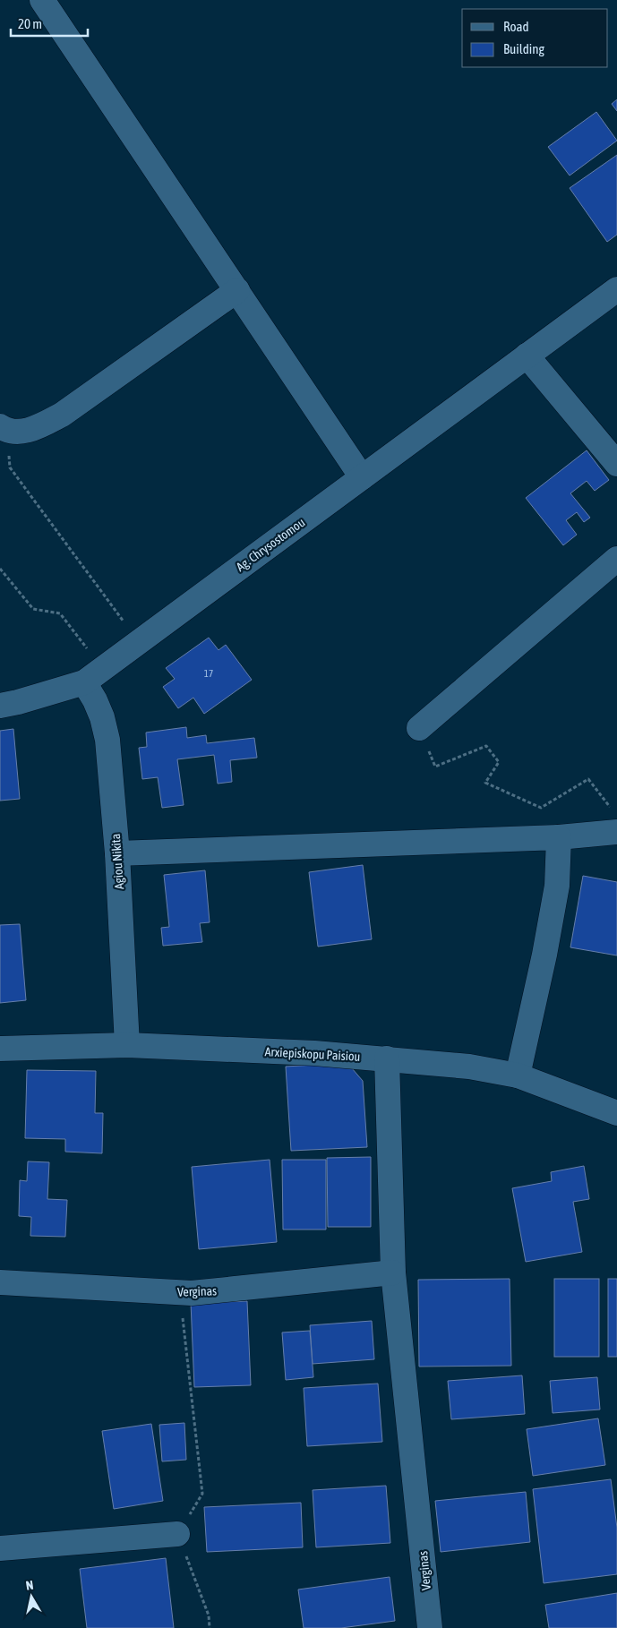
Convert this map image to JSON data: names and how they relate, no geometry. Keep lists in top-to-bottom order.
{
  "streets": {
    "street": [
      "Ag. Chrysostomou",
      "Agiou Nikita",
      "Arxiepiskopu Paisiou",
      "Verginas"
    ]
  },
  "crossings": [
    ["Ag. Chrysostomou", "Agiou Nikita"],
    ["Agiou Nikita", "Arxiepiskopu Paisiou"],
    ["Arxiepiskopu Paisiou", "Verginas"]
  ],
  "house_numbers": ["17"],
  "legend": ["Road", "Building"],
  "scale_bar": "20 m",
  "north": "top"
}
